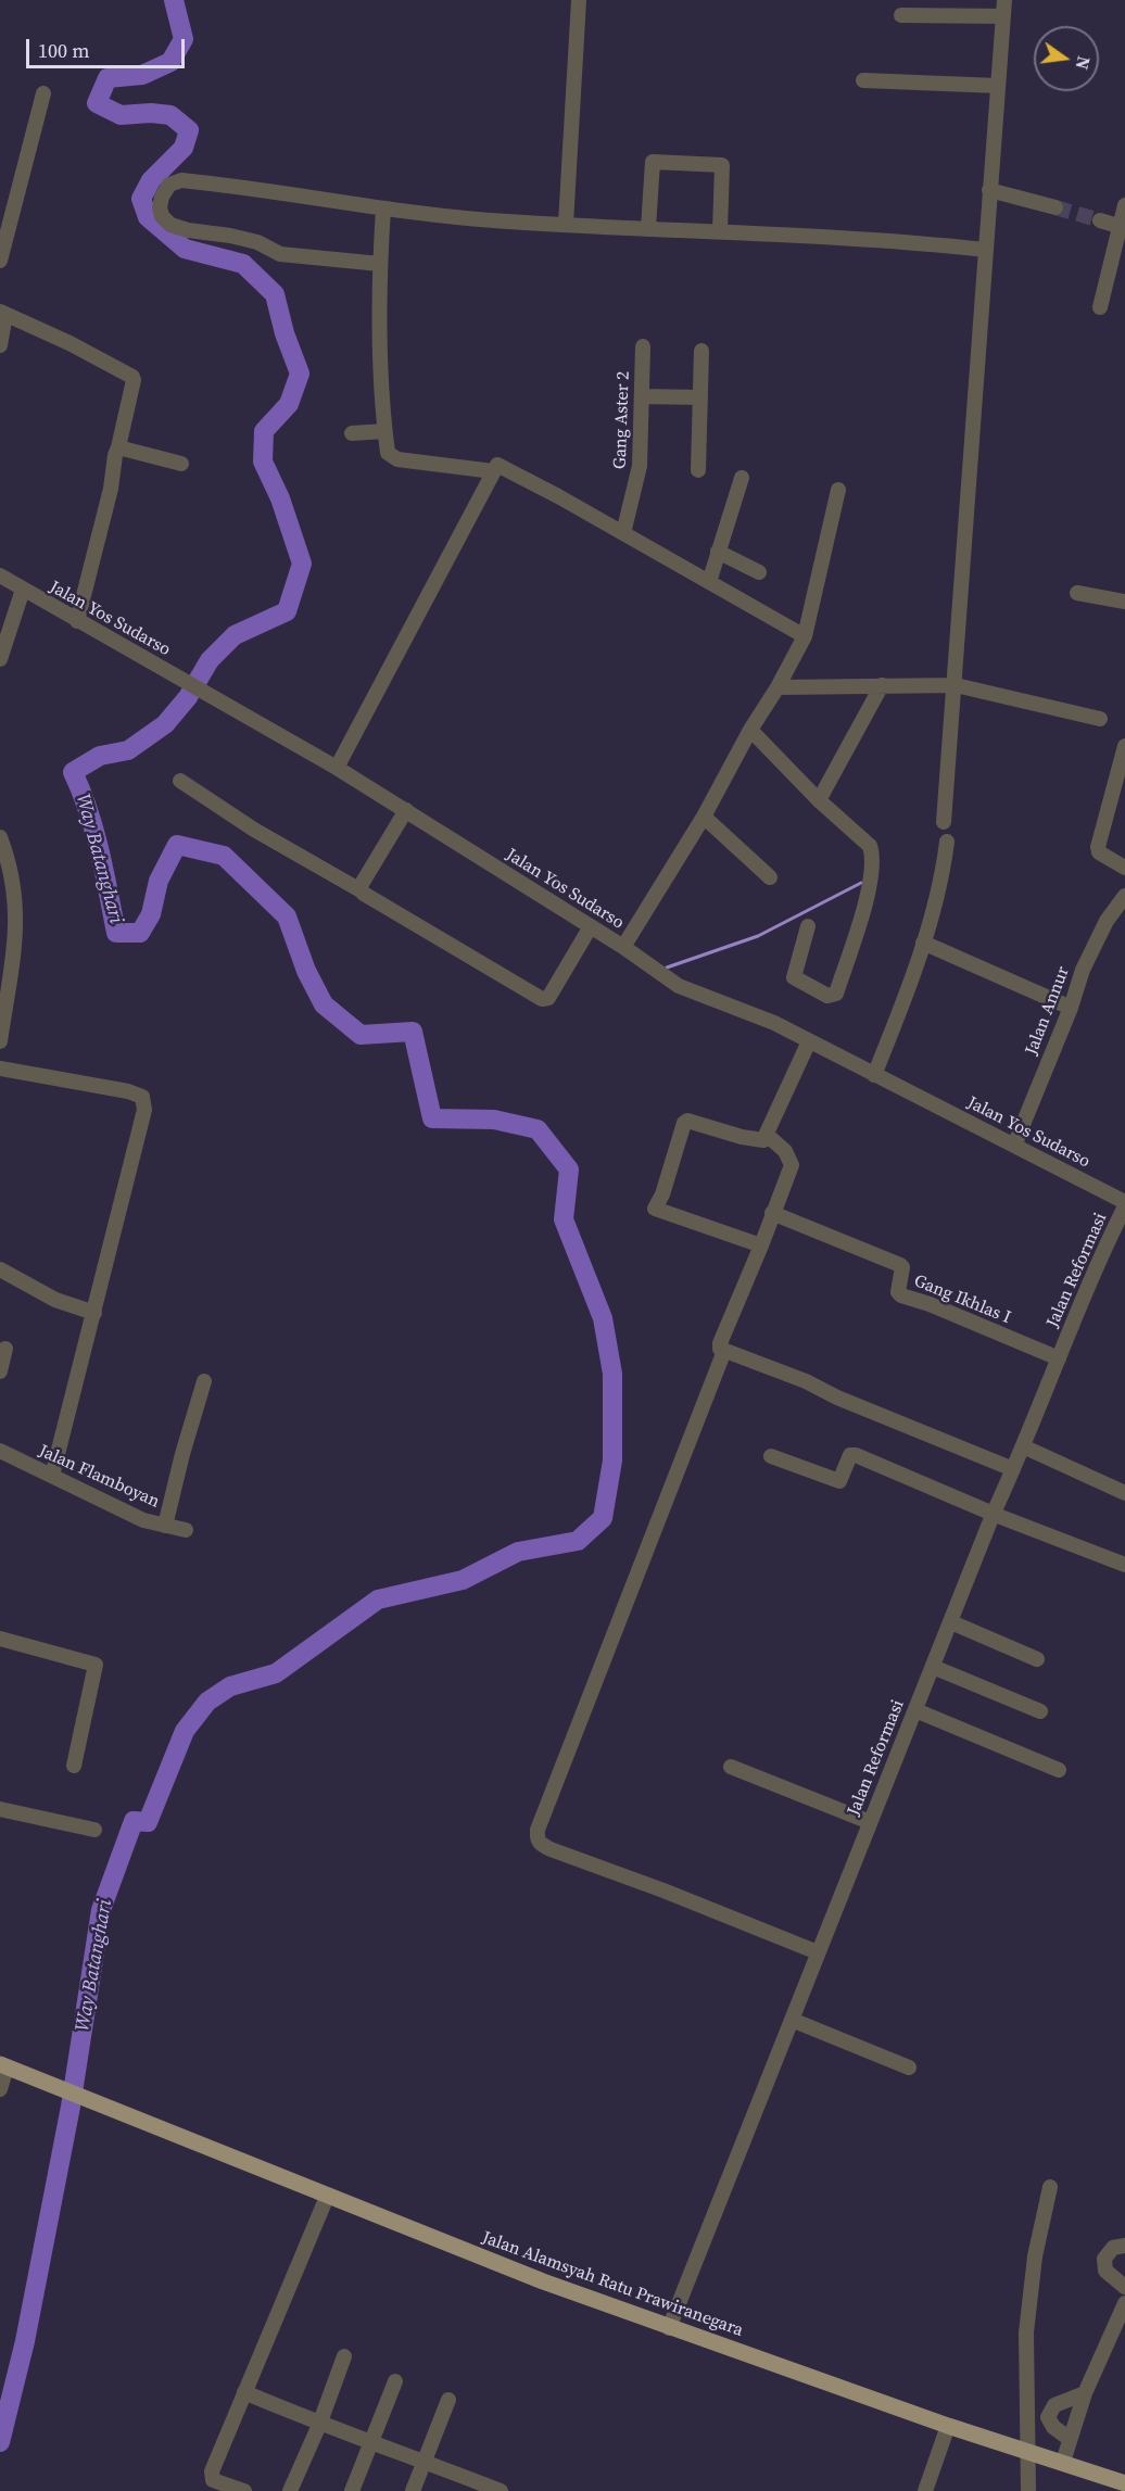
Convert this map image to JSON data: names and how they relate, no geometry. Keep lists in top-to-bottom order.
{
  "streets": {
    "main road": ["Jalan Alamsyah Ratu Prawiranegara"],
    "street": [
      "Gang Aster 2",
      "Jalan Yos Sudarso",
      "Jalan Annur",
      "Jalan Reformasi",
      "Gang Ikhlas I",
      "Jalan Flamboyan"
    ]
  },
  "crossings": [
    ["Jalan Yos Sudarso", "Jalan Annur"],
    ["Jalan Yos Sudarso", "Jalan Reformasi"],
    ["Jalan Reformasi", "Gang Ikhlas I"],
    ["Jalan Reformasi", "Jalan Alamsyah Ratu Prawiranegara"]
  ],
  "water": ["Way Batanghari"],
  "scale_bar": "100 m",
  "north": "right"
}
